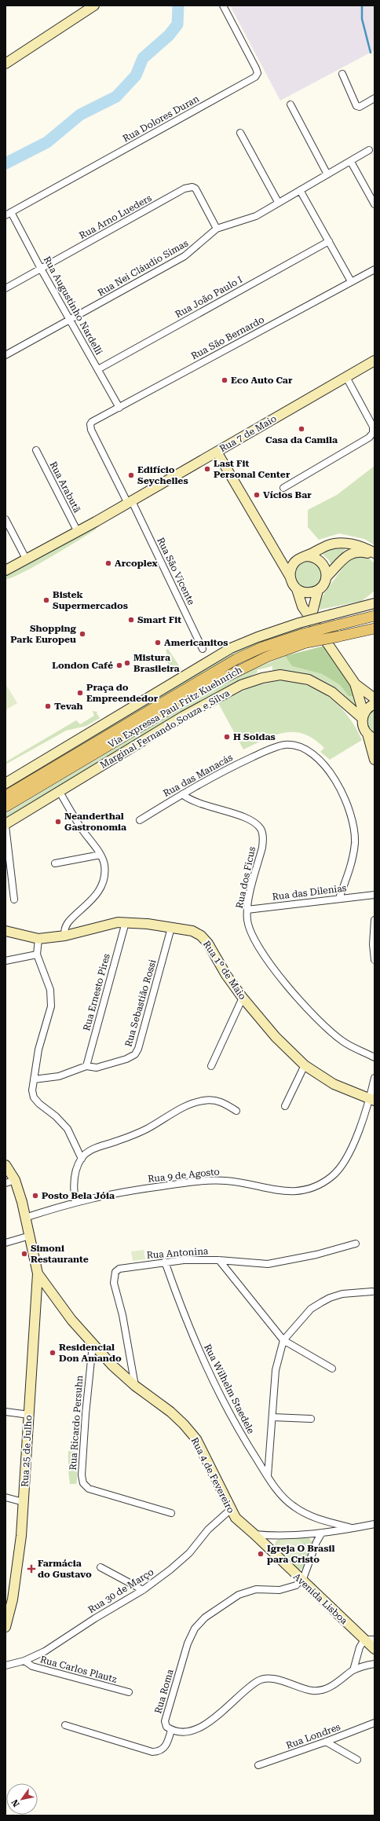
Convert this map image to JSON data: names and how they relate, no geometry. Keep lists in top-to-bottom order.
{
  "streets": {
    "main road": ["Via Expressa Paul Fritz Kuehnrich"],
    "street": [
      "Rua Dolores Duran",
      "Rua Arno Lueders",
      "Rua Nei Cláudio Simas",
      "Rua João Paulo I",
      "Rua Augustinho Nardelli",
      "Rua São Bernardo",
      "Rua 7 de Maio",
      "Rua Arabutã",
      "Rua São Vicente",
      "Marginal Fernando Souza e Silva",
      "Rua das Manacás",
      "Rua dos Ficus",
      "Rua das Dilenias",
      "Rua 1º de Maio",
      "Rua Ernesto Pires",
      "Rua Sebastião Rossi",
      "Rua 9 de Agosto",
      "Rua Antonina",
      "Rua Wilhelm Staedele",
      "Rua Ricardo Persuhn",
      "Rua 25 de Julho",
      "Rua 4 de Fevereiro",
      "Rua 30 de Março",
      "Avenida Lisboa",
      "Rua Carlos Plautz",
      "Rua Roma",
      "Rua Londres"
    ]
  },
  "crossings": [
    ["Rua Dolores Duran", "Rua Augustinho Nardelli"],
    ["Rua Arno Lueders", "Rua Nei Cláudio Simas"],
    ["Rua Arno Lueders", "Rua Augustinho Nardelli"],
    ["Rua Nei Cláudio Simas", "Rua Augustinho Nardelli"],
    ["Rua João Paulo I", "Rua Augustinho Nardelli"],
    ["Rua Augustinho Nardelli", "Rua São Bernardo"],
    ["Rua São Bernardo", "Rua São Vicente"],
    ["Rua 7 de Maio", "Rua Arabutã"],
    ["Rua 7 de Maio", "Rua São Vicente"],
    ["Rua das Manacás", "Rua dos Ficus"],
    ["Rua das Manacás", "Rua das Dilenias"],
    ["Rua dos Ficus", "Rua das Dilenias"],
    ["Rua 1º de Maio", "Rua Ernesto Pires"],
    ["Rua 1º de Maio", "Rua Sebastião Rossi"],
    ["Rua 1º de Maio", "Rua 9 de Agosto"],
    ["Rua Ernesto Pires", "Rua Sebastião Rossi"],
    ["Rua Antonina", "Rua Wilhelm Staedele"],
    ["Rua Antonina", "Rua 4 de Fevereiro"],
    ["Rua Ricardo Persuhn", "Rua 4 de Fevereiro"],
    ["Rua 25 de Julho", "Rua 4 de Fevereiro"],
    ["Rua 4 de Fevereiro", "Rua 30 de Março"],
    ["Rua 4 de Fevereiro", "Avenida Lisboa"],
    ["Rua 30 de Março", "Rua Carlos Plautz"],
    ["Avenida Lisboa", "Rua Roma"]
  ],
  "places": {
    "other": [
      "Eco Auto Car",
      "Casa da Camila",
      "Last Fit Personal Center",
      "Edifício Seychelles",
      "Vícios Bar",
      "Arcoplex",
      "Bistek Supermercados",
      "Smart Fit",
      "Shopping Park Europeu",
      "Americanitos",
      "Mistura Brasileira",
      "London Café",
      "Praça do Empreendedor",
      "Tevah",
      "H Soldas",
      "Neanderthal Gastronomia",
      "Posto Bela Jóia",
      "Simoni Restaurante",
      "Residencial Don Amando",
      "Igreja O Brasil para Cristo"
    ],
    "health": ["Farmácia do Gustavo"]
  },
  "north": "bottom left"
}
